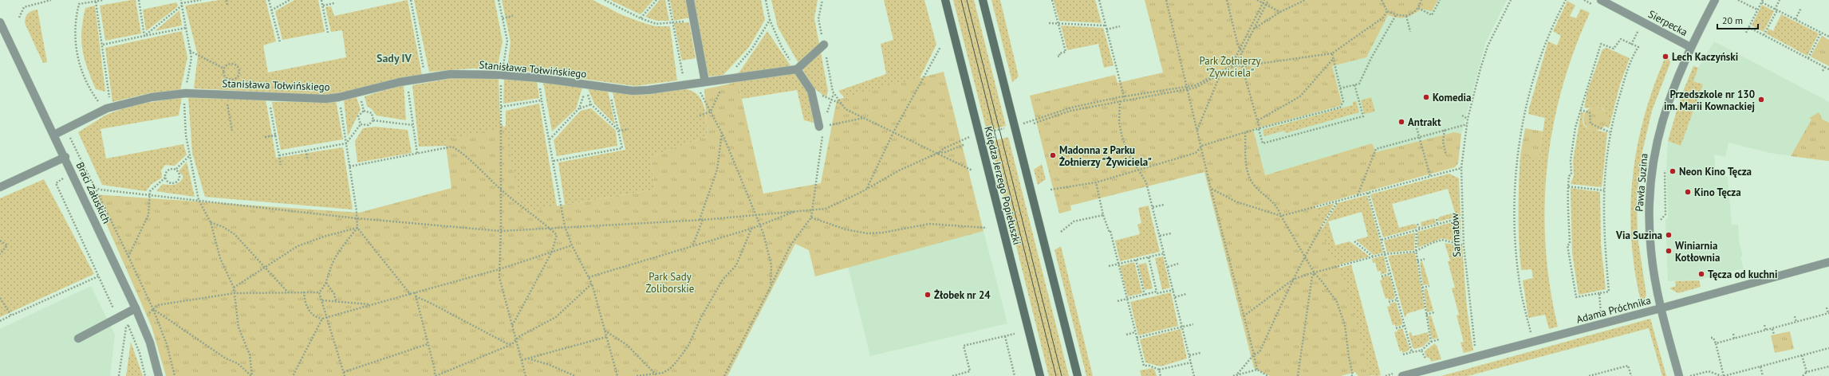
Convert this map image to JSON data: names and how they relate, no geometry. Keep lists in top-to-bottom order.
{
  "streets": {
    "main road": ["Księdza Jerzego Popiełuszki"],
    "street": [
      "Sierpecka",
      "Stanisława Tołwińskiego",
      "Pawła Suzina",
      "Braci Załuskich",
      "Adama Próchnika"
    ],
    "path": ["Sarmatów"]
  },
  "crossings": [
    ["Sierpecka", "Pawła Suzina"],
    ["Stanisława Tołwińskiego", "Braci Załuskich"],
    ["Pawła Suzina", "Adama Próchnika"]
  ],
  "districts": ["Sady IV"],
  "parks": ["Park Żołnierzy \"Żywiciela\"", "Park Sady Żoliborskie"],
  "places": [
    "Lech Kaczyński",
    "Komedia",
    "Przedszkole nr 130 im. Marii Kownackiej",
    "Antrakt",
    "Madonna z Parku Żołnierzy \"Żywiciela\"",
    "Neon Kino Tęcza",
    "Kino Tęcza",
    "Via Suzina",
    "Winiarnia Kotłownia",
    "Tęcza od kuchni",
    "Żłobek nr 24"
  ],
  "scale_bar": "20 m"
}
